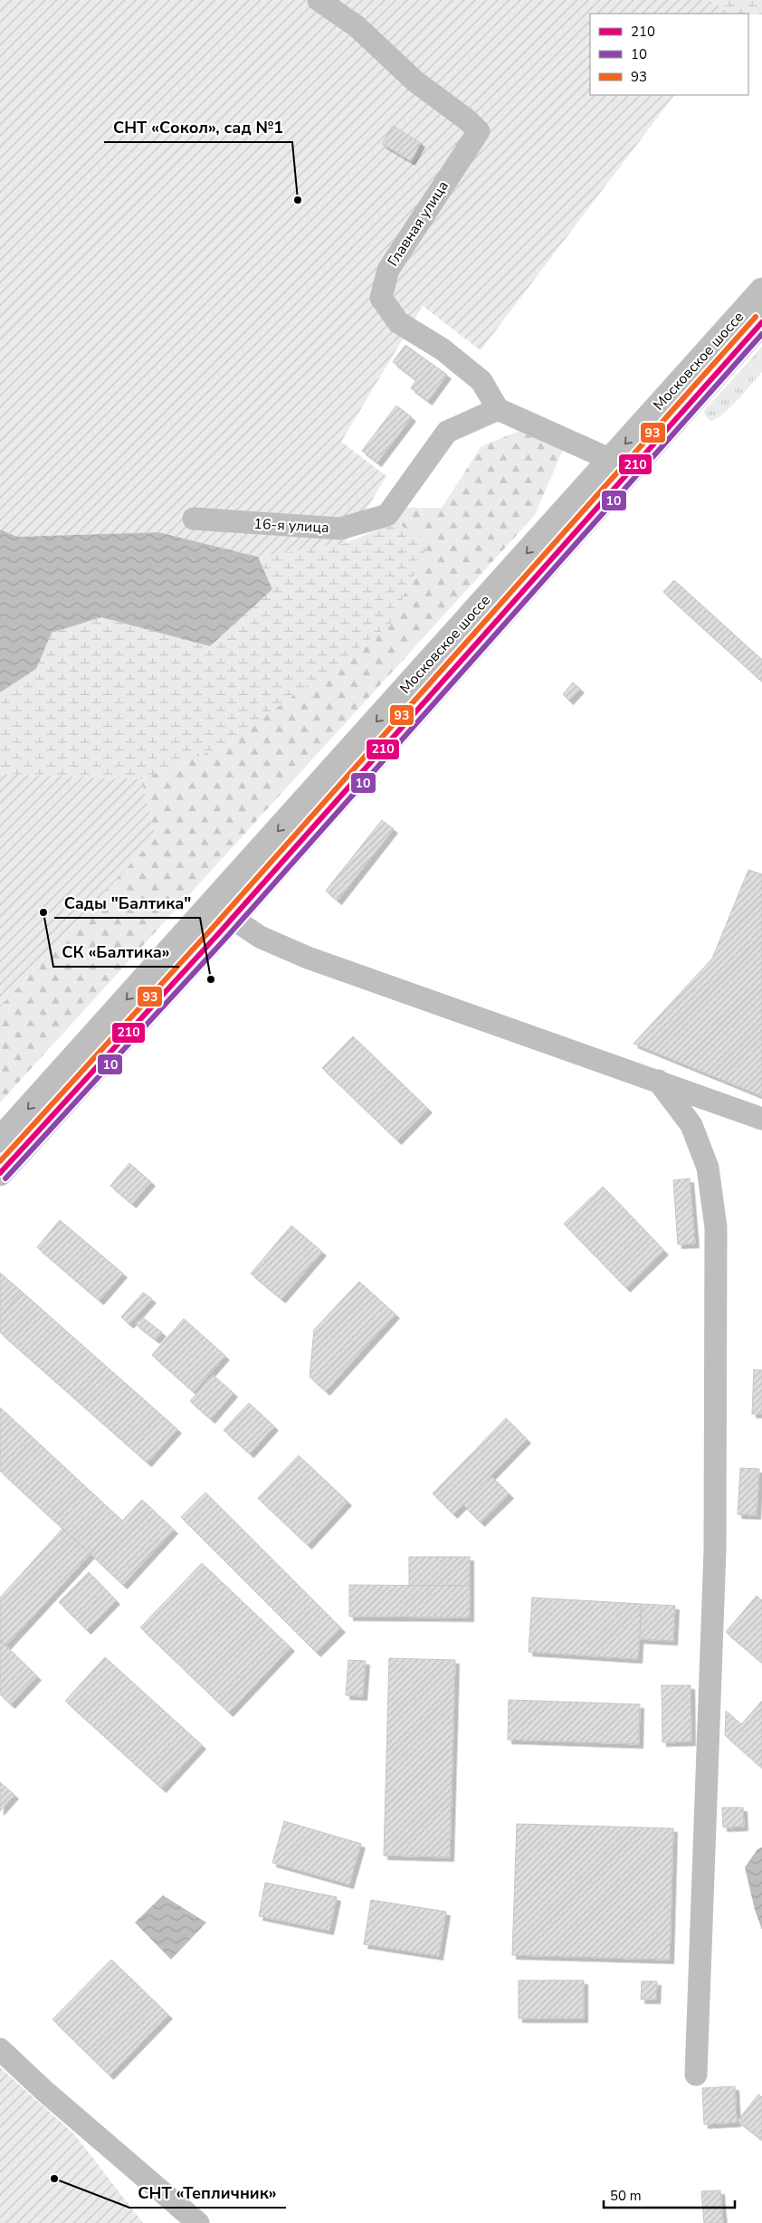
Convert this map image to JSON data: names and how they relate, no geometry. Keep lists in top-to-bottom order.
{
  "streets": {
    "main road": ["Московское шоссе"],
    "street": ["Главная улица", "16-я улица"]
  },
  "crossings": [
    ["Главная улица", "16-я улица"]
  ],
  "places": [
    "СНТ «Сокол», сад №1",
    "СК «Балтика»",
    "Сады \"Балтика\"",
    "СНТ «Тепличник»"
  ],
  "lines": ["transit line 93", "transit line 210", "transit line 10"],
  "legend": ["210", "10", "93"],
  "scale_bar": "50 m"
}
